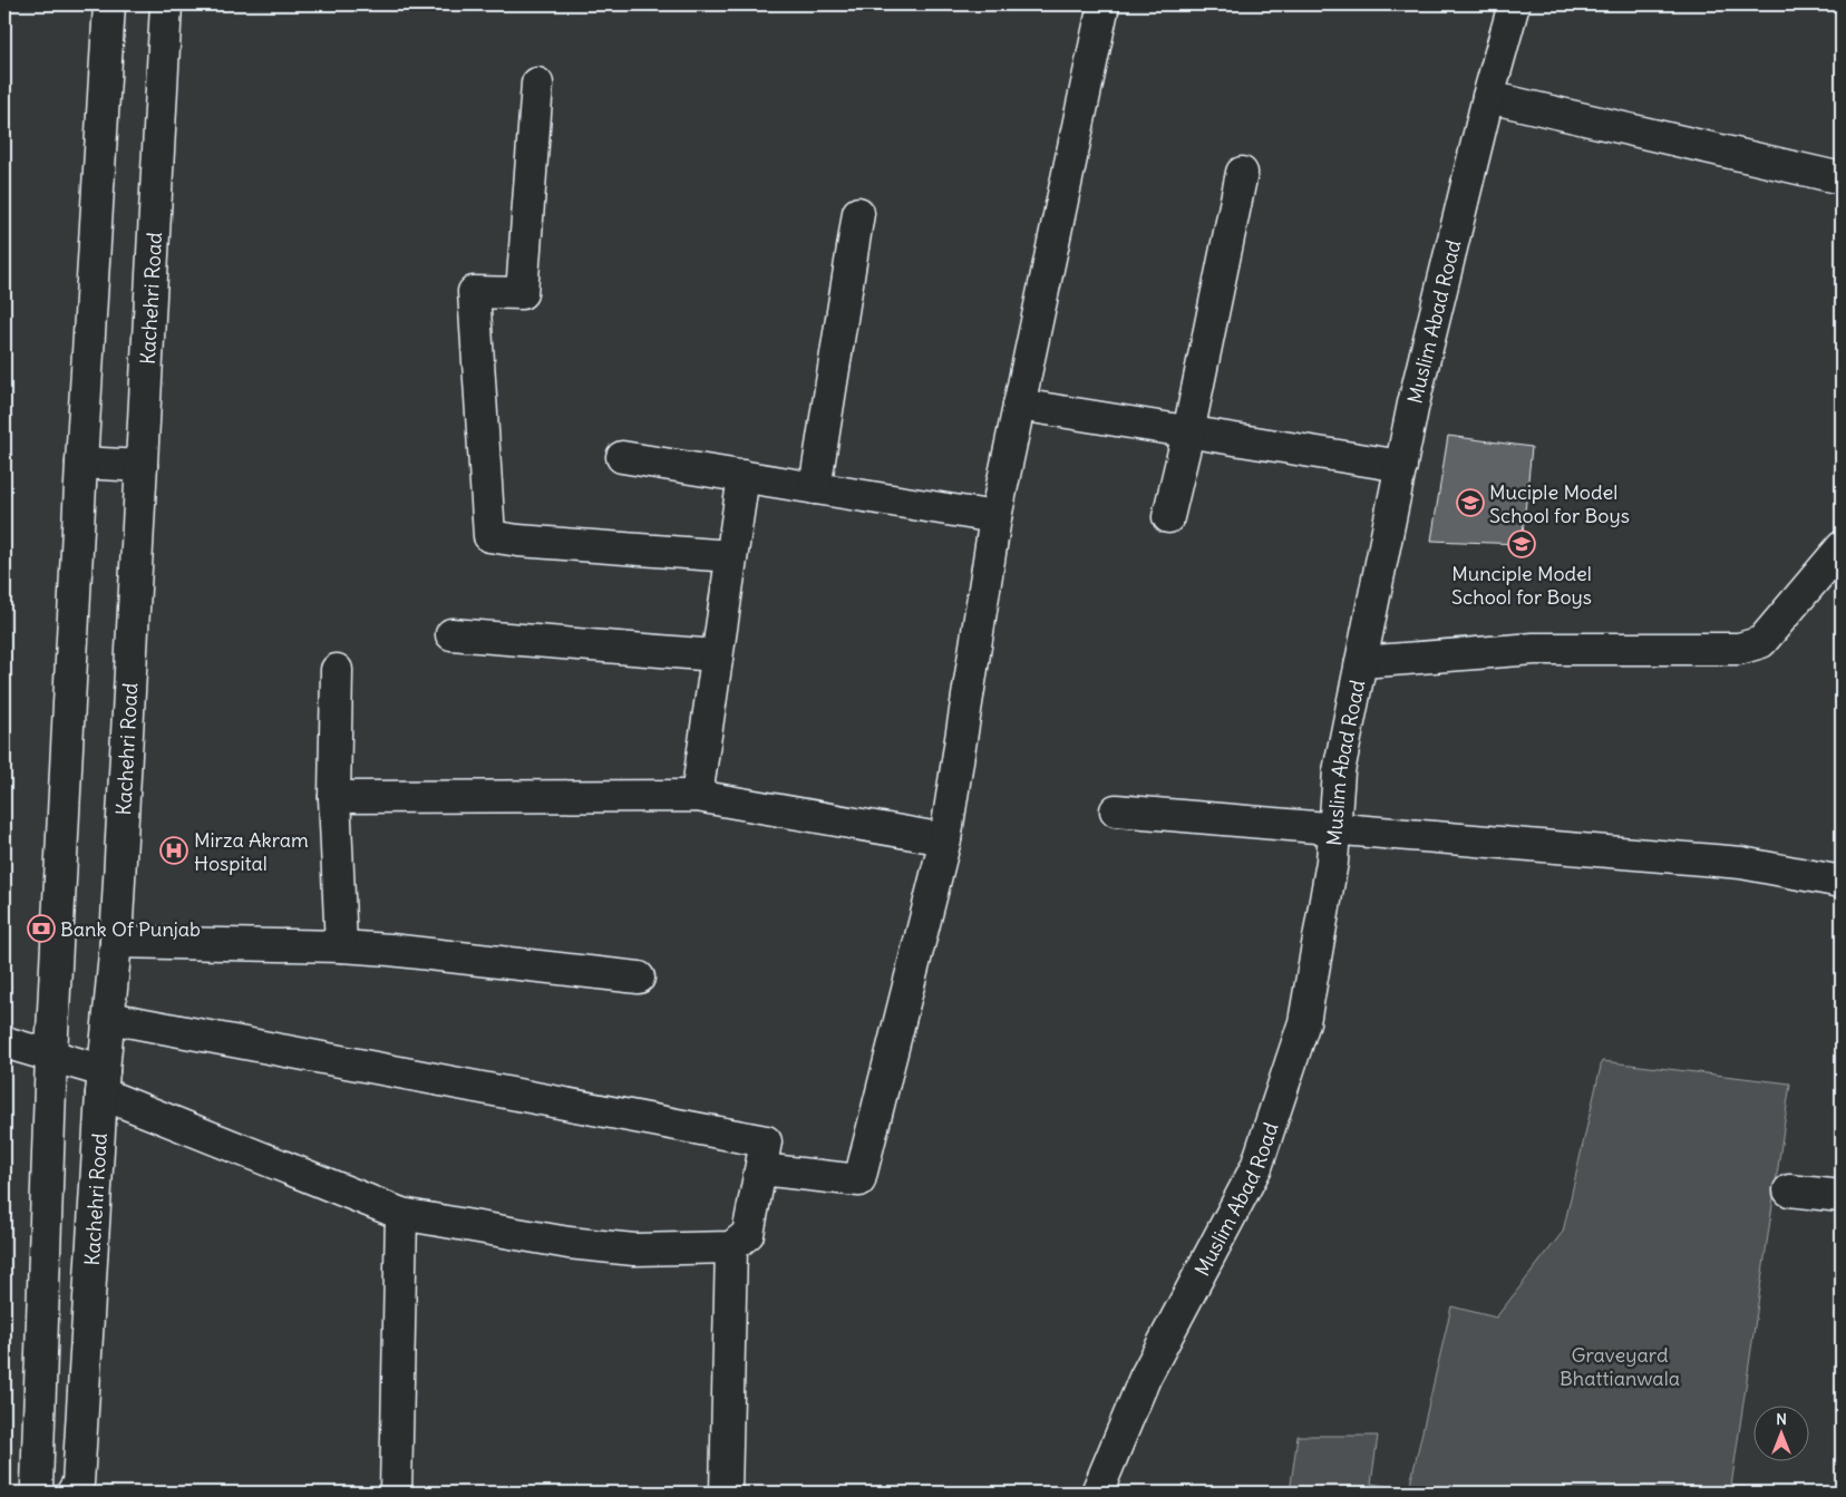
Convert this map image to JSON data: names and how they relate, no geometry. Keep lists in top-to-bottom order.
{
  "streets": {
    "street": ["Kachehri Road", "Muslim Abad Road"]
  },
  "parks": ["Graveyard Bhattianwala"],
  "places": {
    "school or university": ["Muciple Model School for Boys", "Munciple Model School for Boys"],
    "hospital": ["Mirza Akram Hospital"],
    "bank": ["Bank Of Punjab"]
  },
  "north": "top"
}
